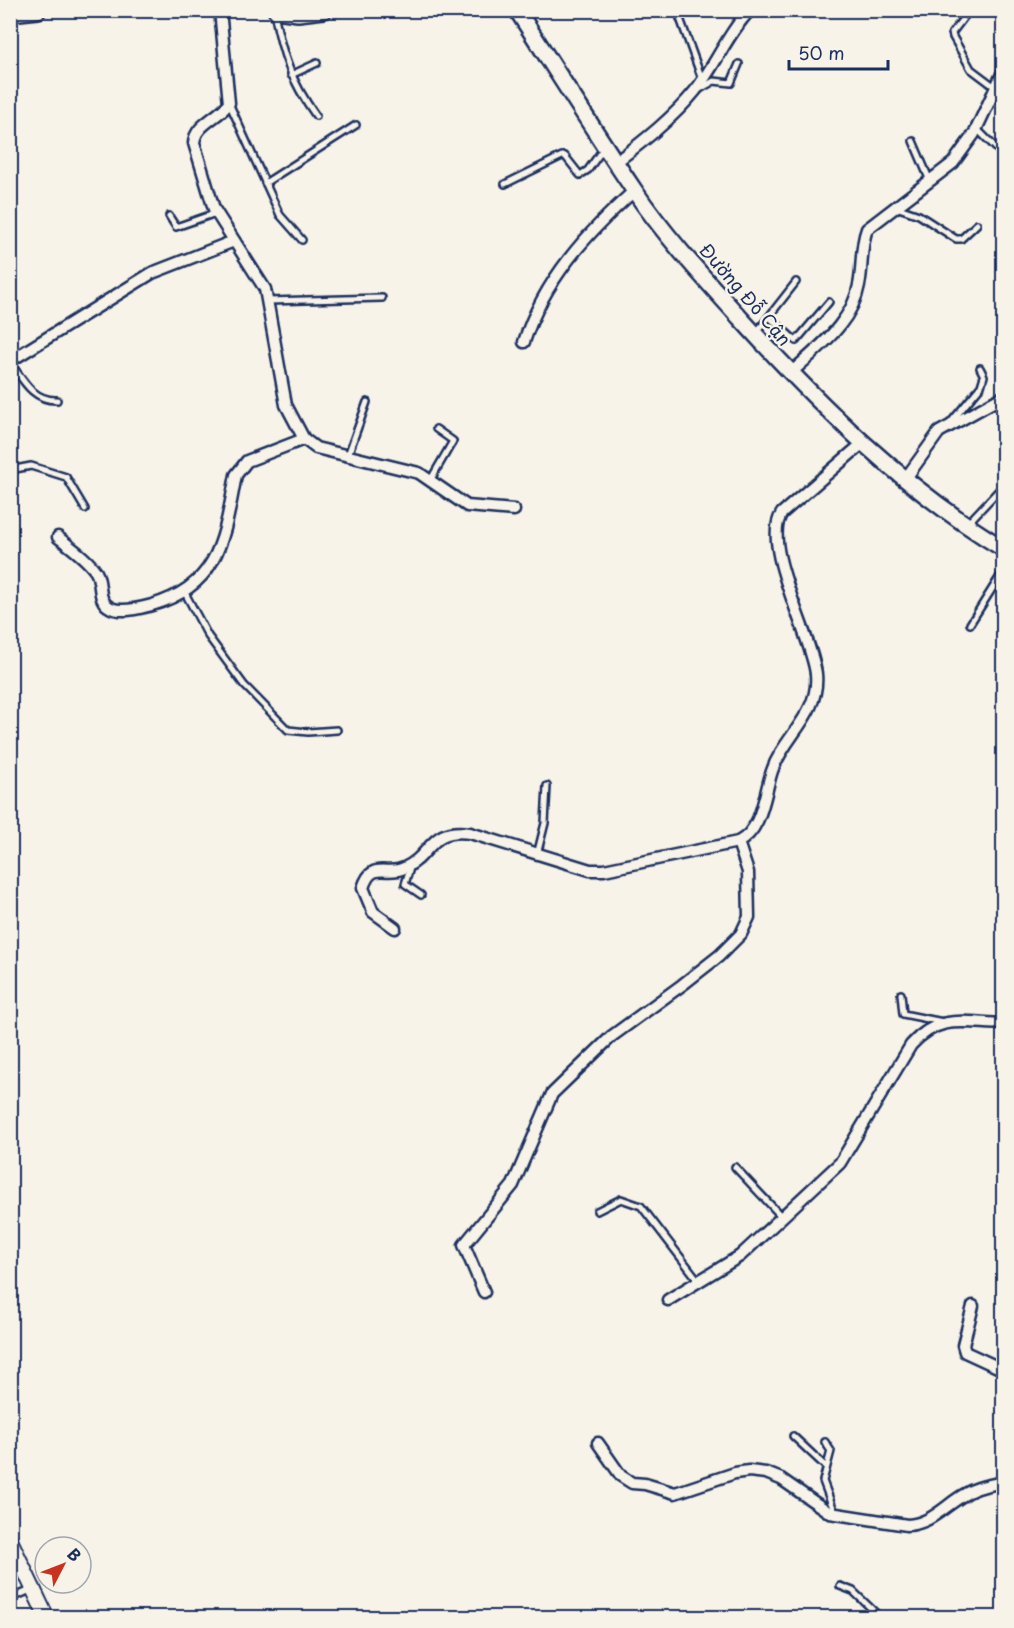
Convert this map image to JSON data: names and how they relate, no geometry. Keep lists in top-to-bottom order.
{
  "streets": {
    "main road": ["Đường Đỗ Cận"]
  },
  "scale_bar": "50 m",
  "north": "top right"
}
